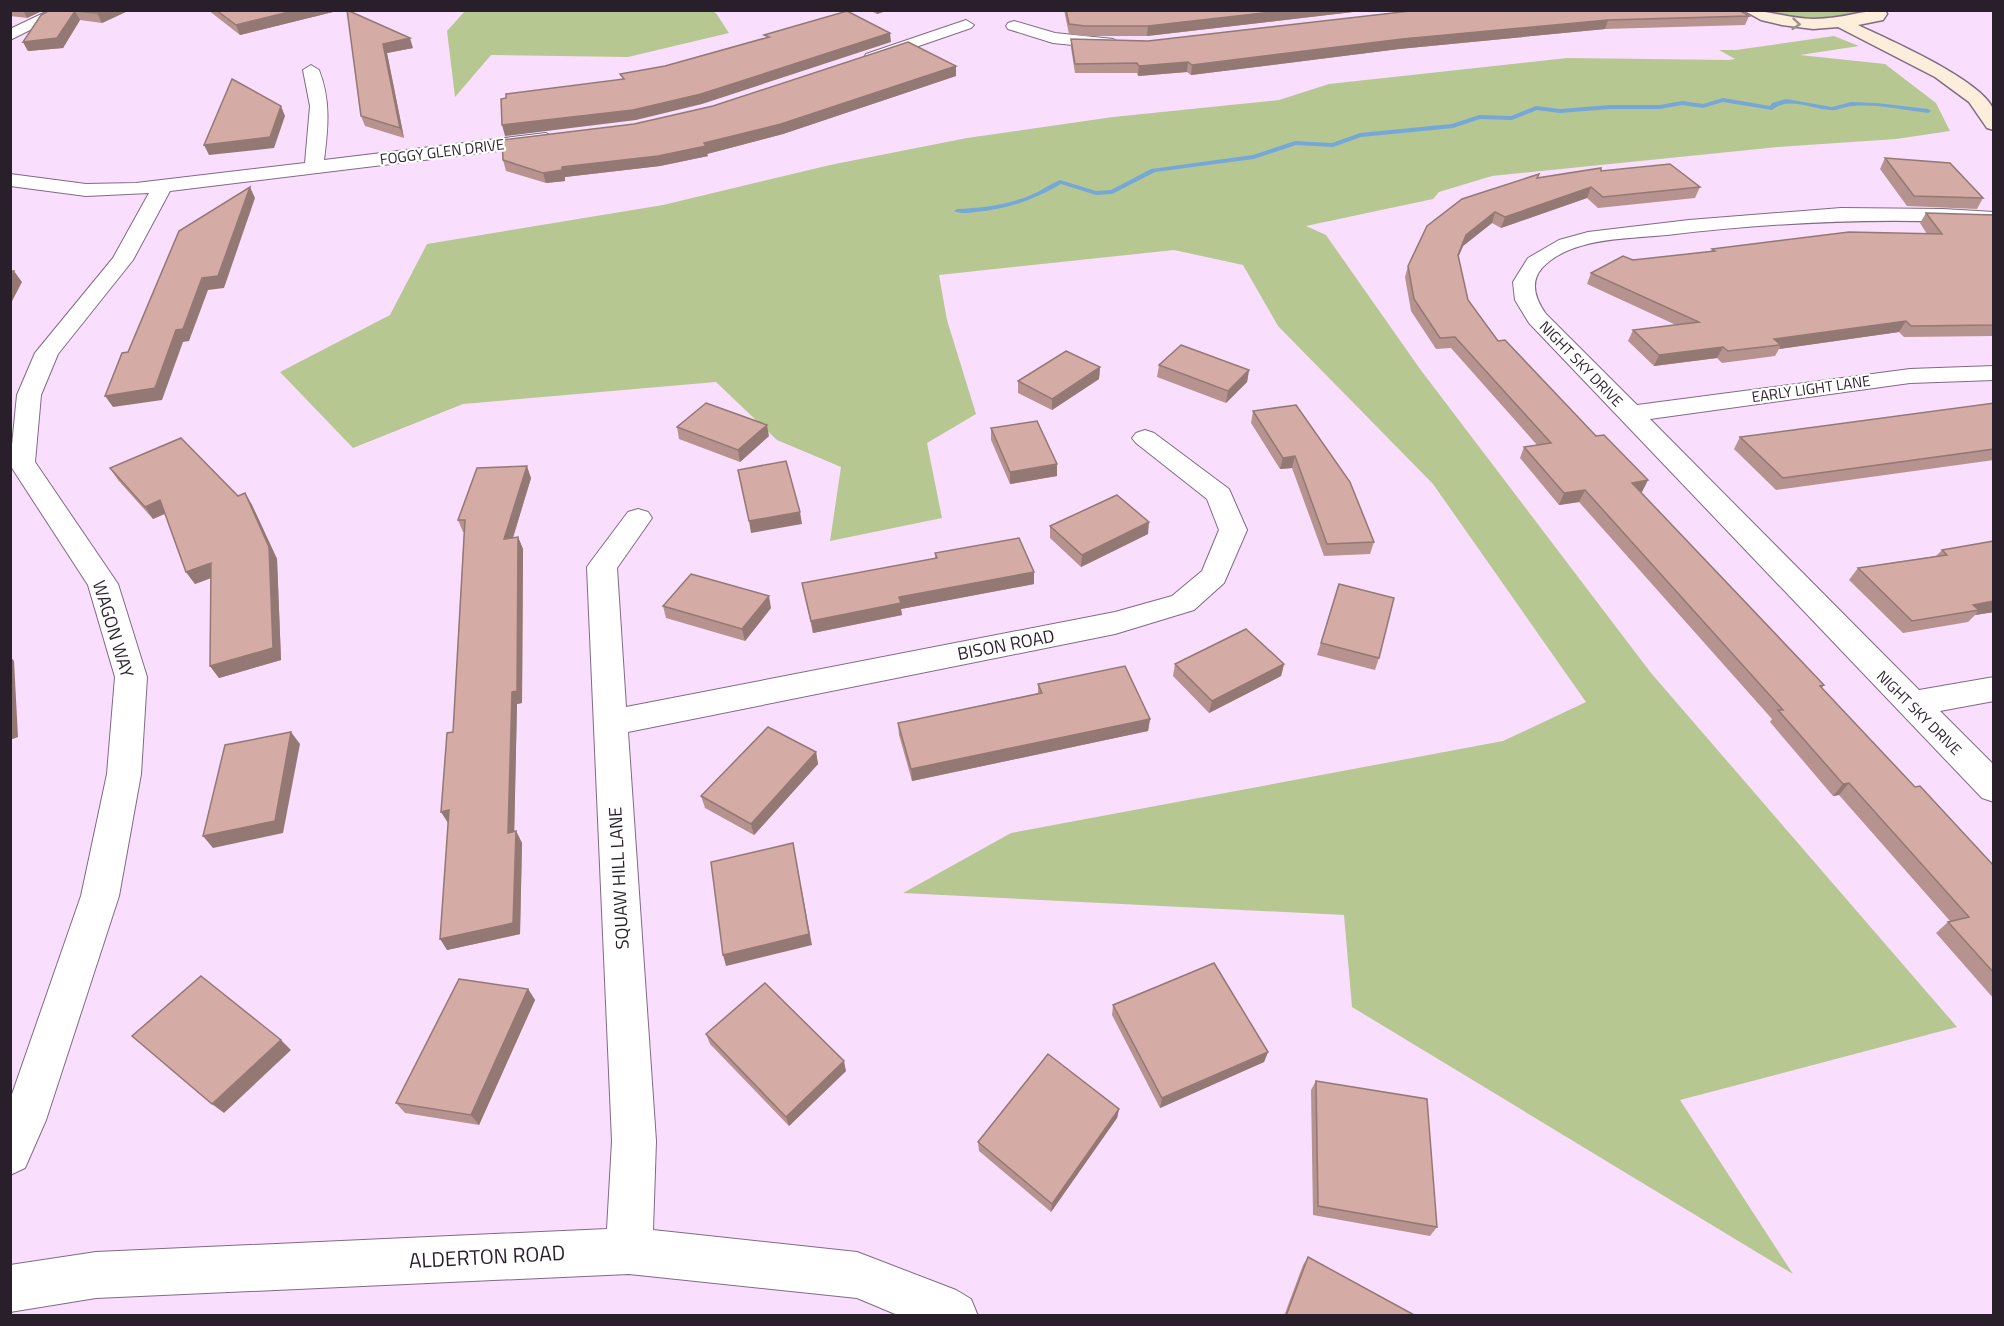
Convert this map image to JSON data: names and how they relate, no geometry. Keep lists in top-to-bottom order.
{
  "streets": {
    "street": [
      "FOGGY GLEN DRIVE",
      "NIGHT SKY DRIVE",
      "EARLY LIGHT LANE",
      "WAGON WAY",
      "BISON ROAD",
      "SQUAW HILL LANE",
      "ALDERTON ROAD"
    ]
  },
  "crossings": [
    ["FOGGY GLEN DRIVE", "WAGON WAY"],
    ["NIGHT SKY DRIVE", "EARLY LIGHT LANE"],
    ["BISON ROAD", "SQUAW HILL LANE"],
    ["SQUAW HILL LANE", "ALDERTON ROAD"]
  ]
}
